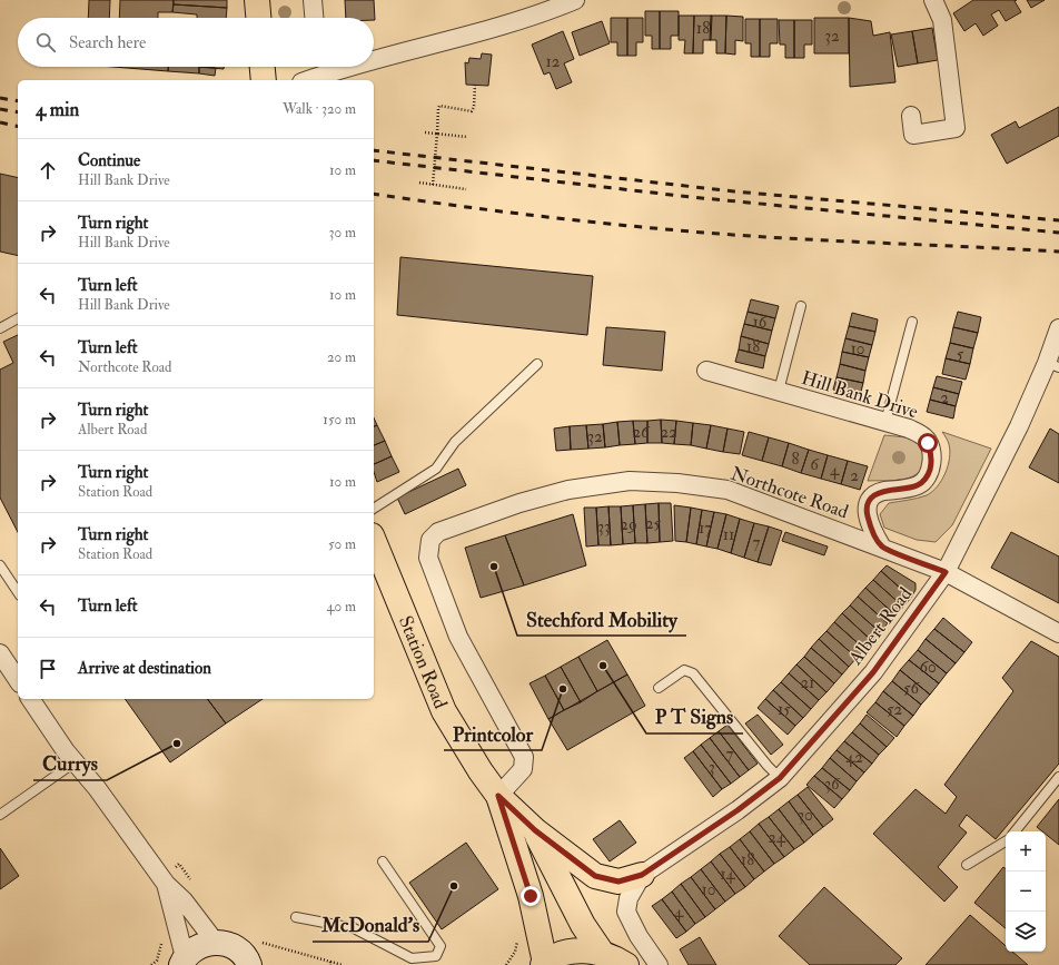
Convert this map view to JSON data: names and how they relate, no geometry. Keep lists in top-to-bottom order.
{
  "streets": {
    "main road": ["Station Road"],
    "street": ["Hill Bank Drive", "Northcote Road", "Albert Road"]
  },
  "crossings": [
    ["Hill Bank Drive", "Northcote Road"],
    ["Northcote Road", "Albert Road"],
    ["Northcote Road", "Station Road"],
    ["Albert Road", "Station Road"]
  ],
  "places": [
    "Stechford Mobility",
    "P T Signs",
    "Printcolor",
    "Currys",
    "McDonald's"
  ],
  "house_numbers": [
    "18",
    "32",
    "12",
    "16",
    "18",
    "10",
    "5",
    "2",
    "26",
    "22",
    "32",
    "8",
    "6",
    "4",
    "2",
    "25",
    "29",
    "33",
    "17",
    "11",
    "7",
    "60",
    "21",
    "56",
    "15",
    "52",
    "7",
    "42",
    "3",
    "36",
    "30",
    "24",
    "18",
    "14",
    "10",
    "4"
  ],
  "page": {
    "search": "Search here",
    "heading": ["4 min", "Walk · 320 m"],
    "list": [
      ["Continue", "Hill Bank Drive", "10 m"],
      ["Turn right", "Hill Bank Drive", "30 m"],
      ["Turn left", "Hill Bank Drive", "10 m"],
      ["Turn left", "Northcote Road", "20 m"],
      ["Turn right", "Albert Road", "150 m"],
      ["Turn right", "Station Road", "10 m"],
      ["Turn right", "Station Road", "50 m"],
      ["Turn left", "40 m"],
      "Arrive at destination"
    ],
    "map_buttons": ["+", "−"]
  }
}
